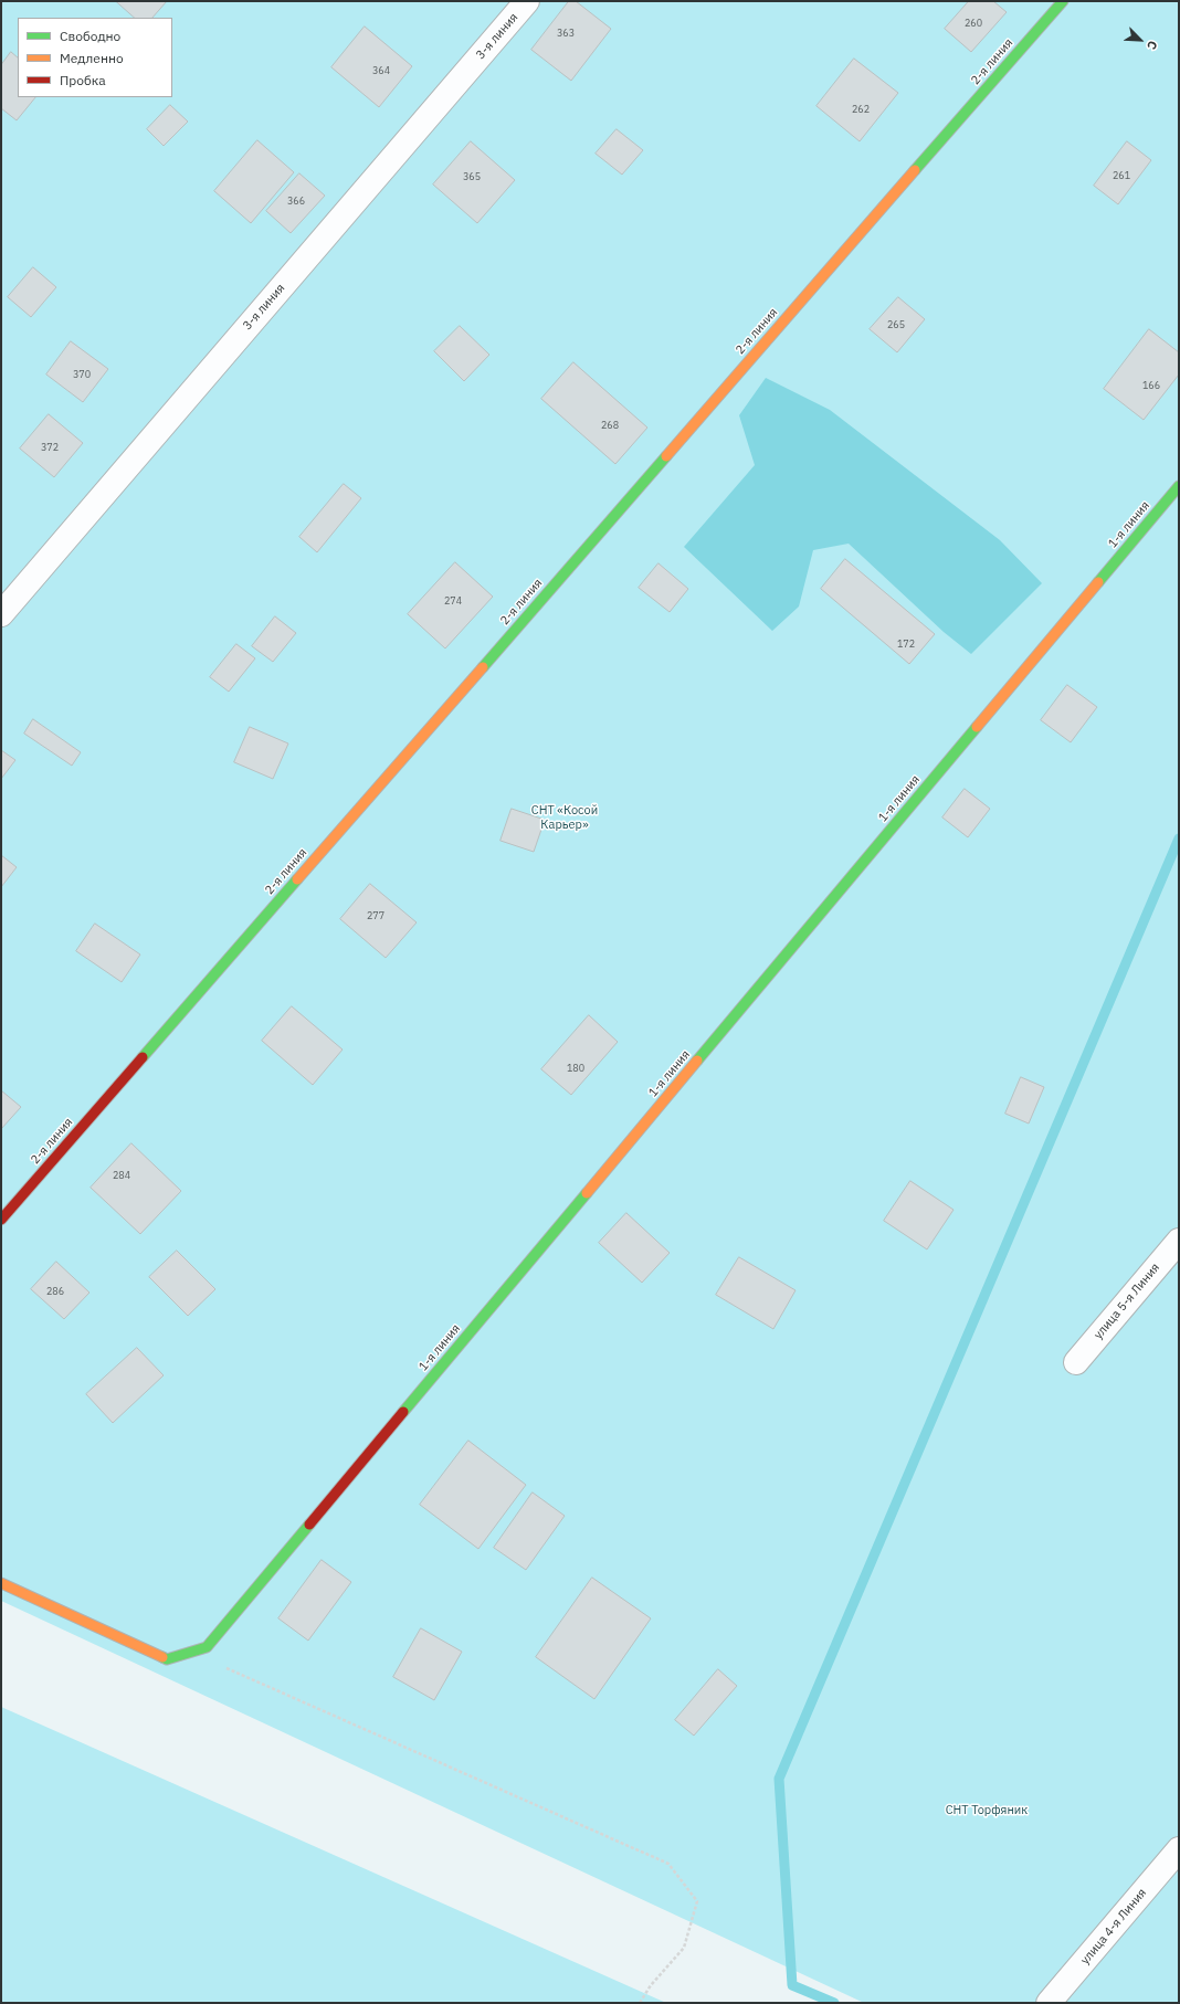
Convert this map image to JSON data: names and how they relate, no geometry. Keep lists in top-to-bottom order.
{
  "streets": {
    "street": [
      "3-я линия",
      "2-я линия",
      "1-я линия",
      "улица 5-я Линия",
      "улица 4-я Линия"
    ]
  },
  "parks": ["СНТ «Косой Карьер»", "СНТ Торфяник"],
  "house_numbers": [
    "260",
    "363",
    "364",
    "262",
    "261",
    "365",
    "366",
    "265",
    "370",
    "166",
    "268",
    "372",
    "274",
    "172",
    "277",
    "180",
    "284",
    "286"
  ],
  "legend": ["Свободно", "Медленно", "Пробка"],
  "north": "bottom right"
}
